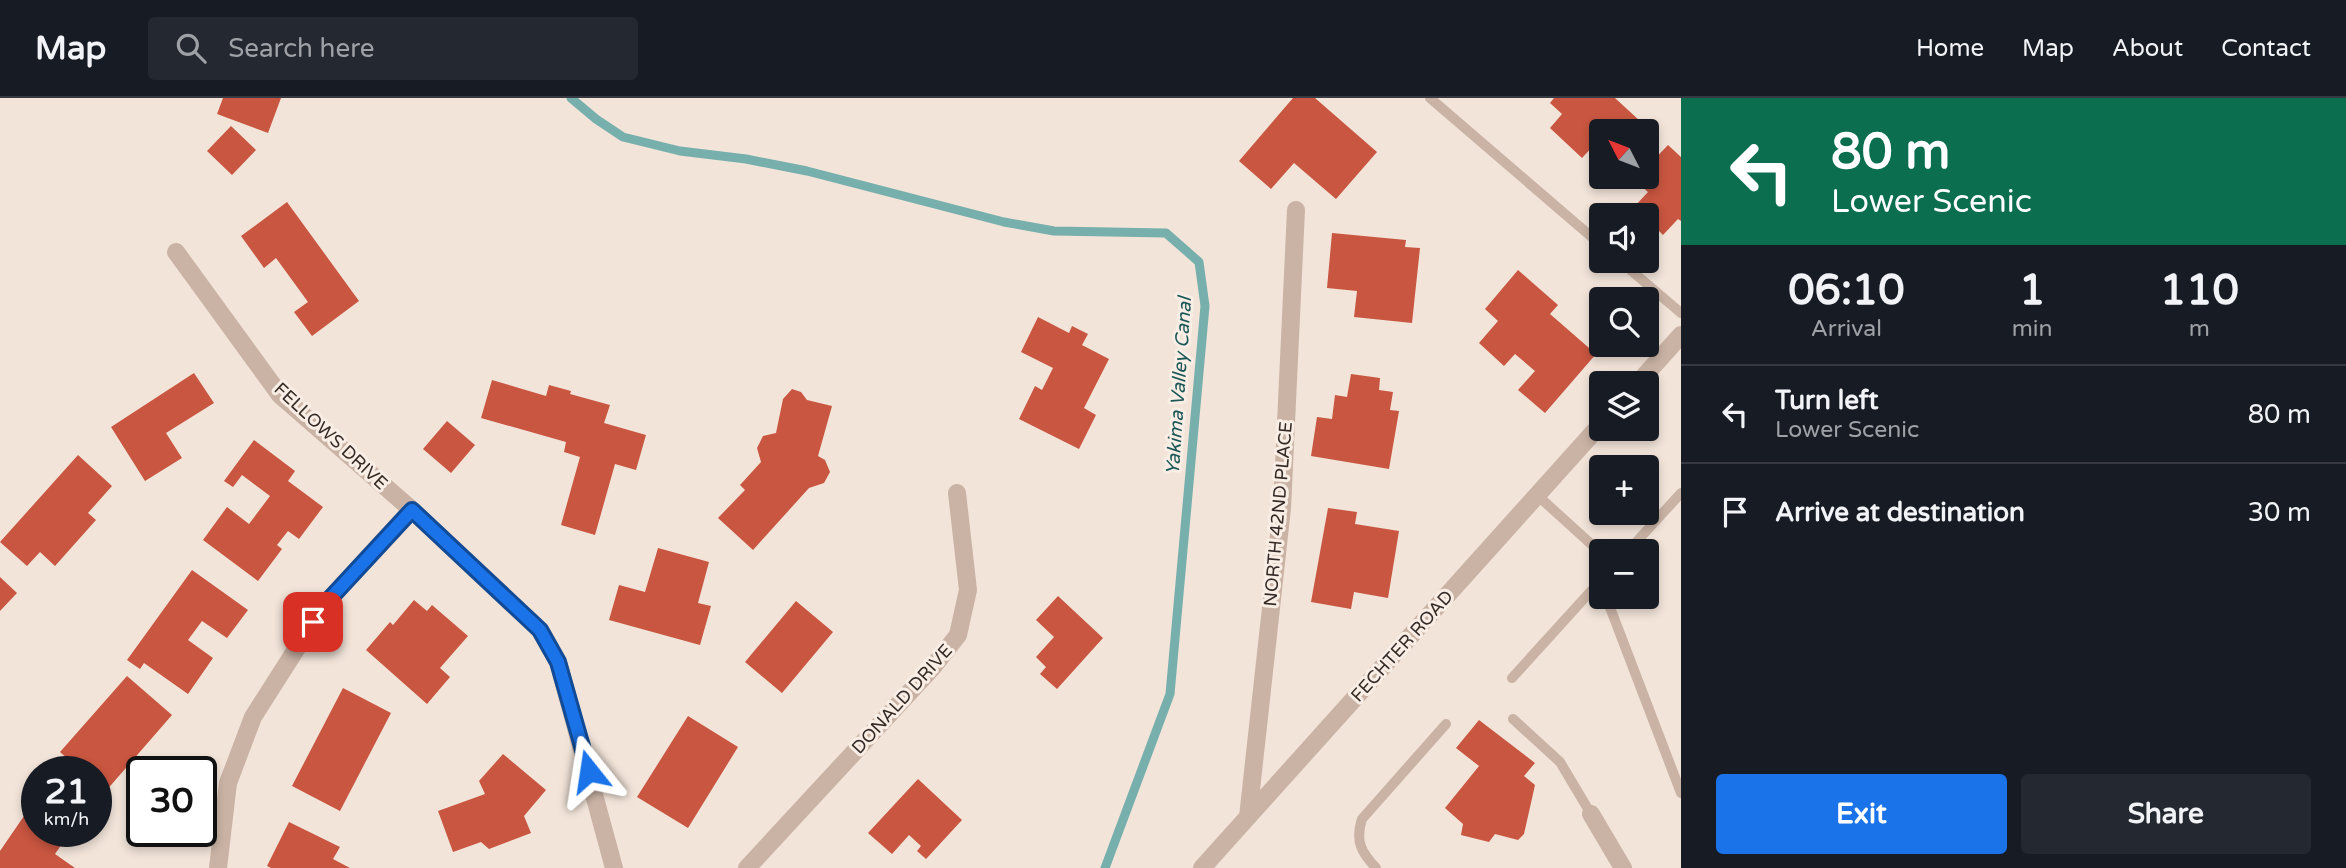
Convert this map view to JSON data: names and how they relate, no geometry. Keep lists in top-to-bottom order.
{
  "streets": {
    "street": [
      "FELLOWS DRIVE",
      "NORTH 42ND PLACE",
      "FECHTER ROAD",
      "DONALD DRIVE"
    ]
  },
  "crossings": [
    ["NORTH 42ND PLACE", "FECHTER ROAD"]
  ],
  "water": ["Yakima Valley Canal"],
  "north": "top left",
  "page": {
    "header": "Map",
    "search": "Search here",
    "nav": [
      "Home",
      "Map",
      "About",
      "Contact"
    ],
    "turn": ["80 m", "Lower Scenic"],
    "map_buttons": ["+", "−"],
    "eta": [
      "06:10",
      "Arrival",
      "1",
      "min",
      "110",
      "m"
    ],
    "list": [
      {
        "name": "Turn left",
        "note": "Lower Scenic",
        "value": "80 m"
      },
      {
        "name": "Arrive at destination",
        "value": "30 m"
      }
    ],
    "speed": "21 km/h",
    "limit": "30",
    "buttons": ["Exit", "Share"]
  }
}
